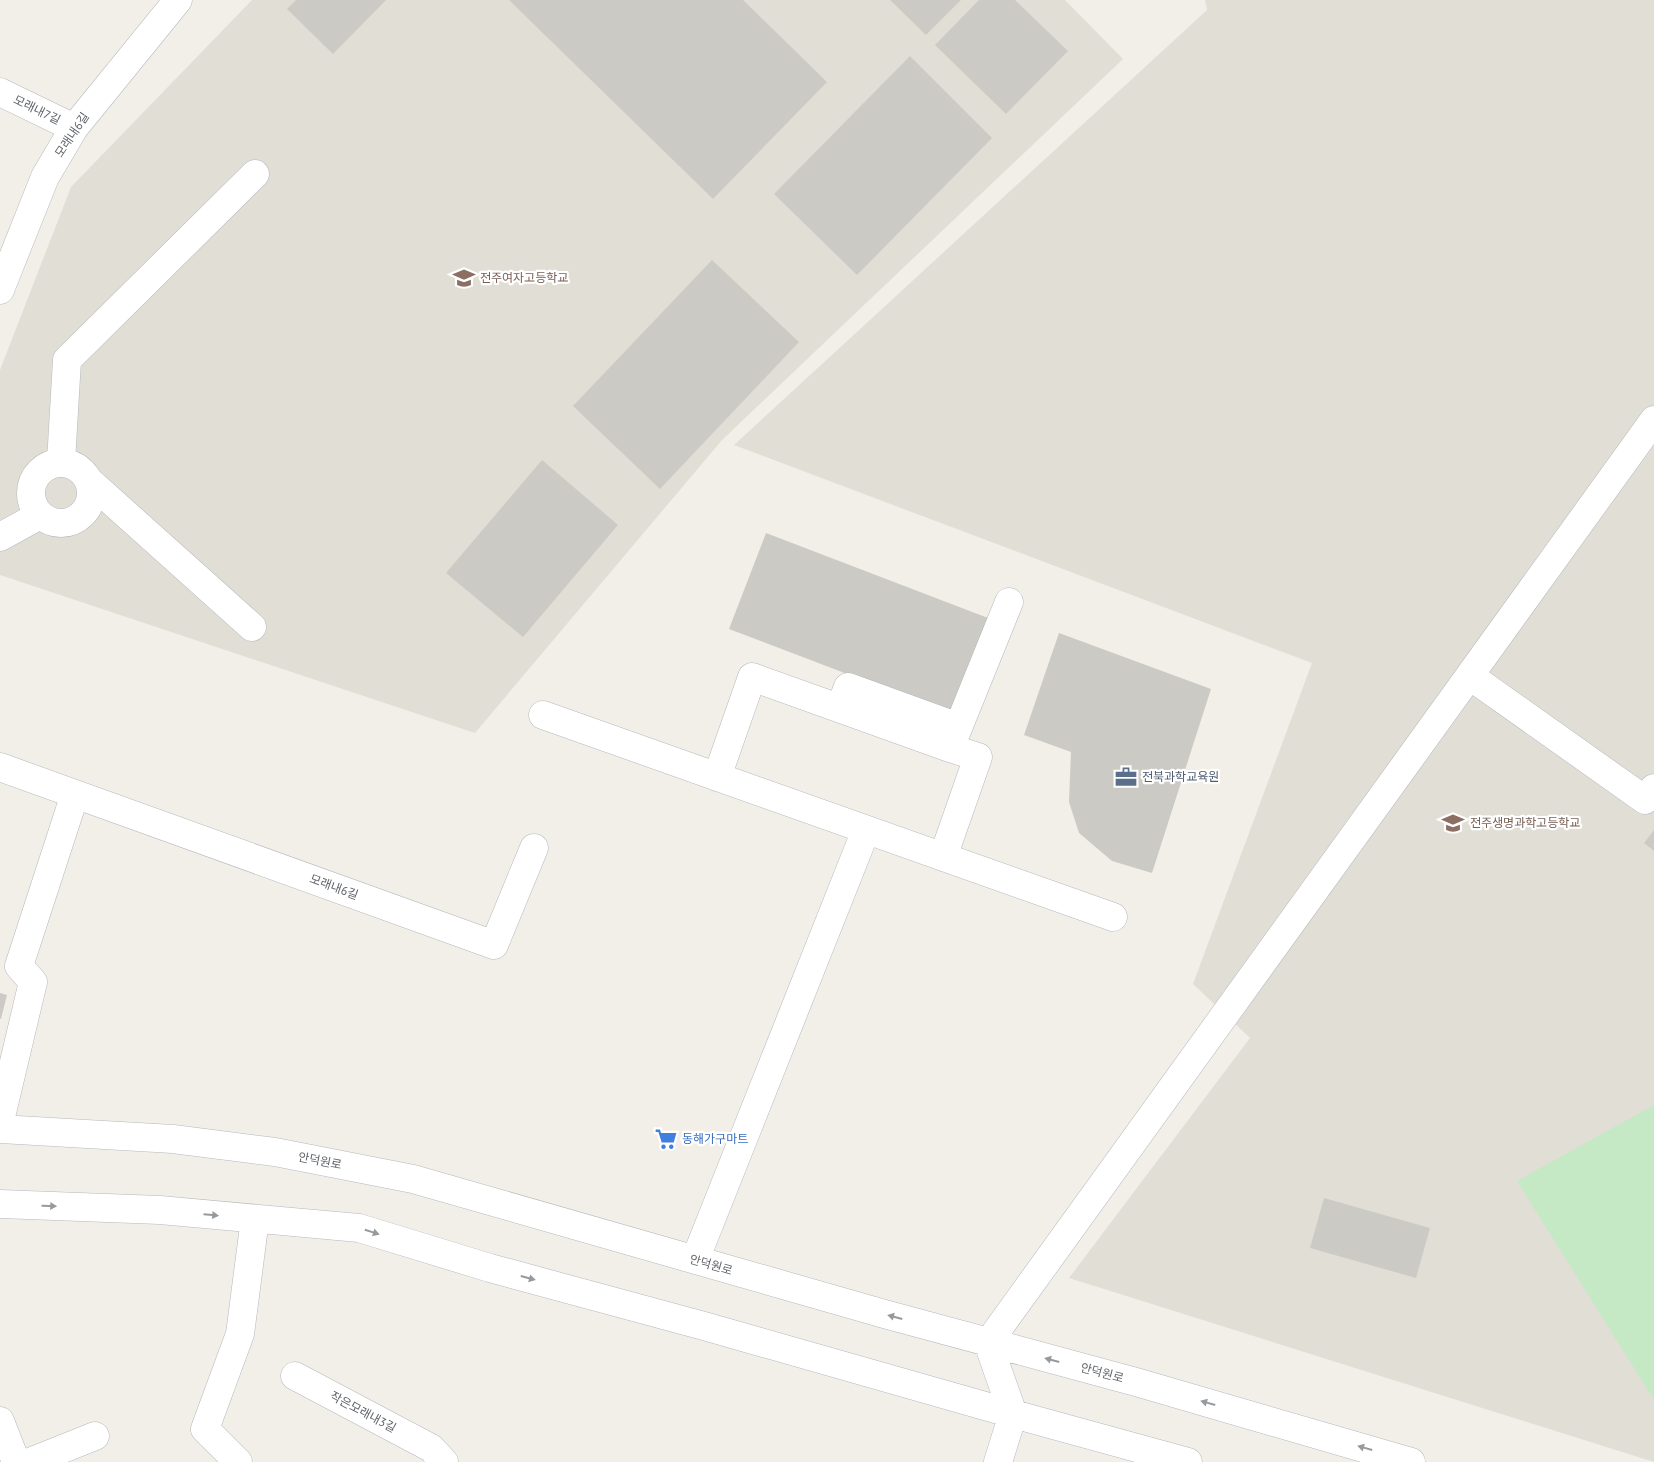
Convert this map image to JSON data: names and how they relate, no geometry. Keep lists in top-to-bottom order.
{
  "streets": {
    "street": [
      "모래내7길",
      "모래내6길",
      "안덕원로",
      "작은모래내3길"
    ]
  },
  "crossings": [
    ["모래내7길", "모래내6길"]
  ],
  "places": {
    "school or university": ["전주여자고등학교", "전주생명과학고등학교"],
    "office": ["전북과학교육원"],
    "supermarket": ["동해가구마트"]
  }
}
